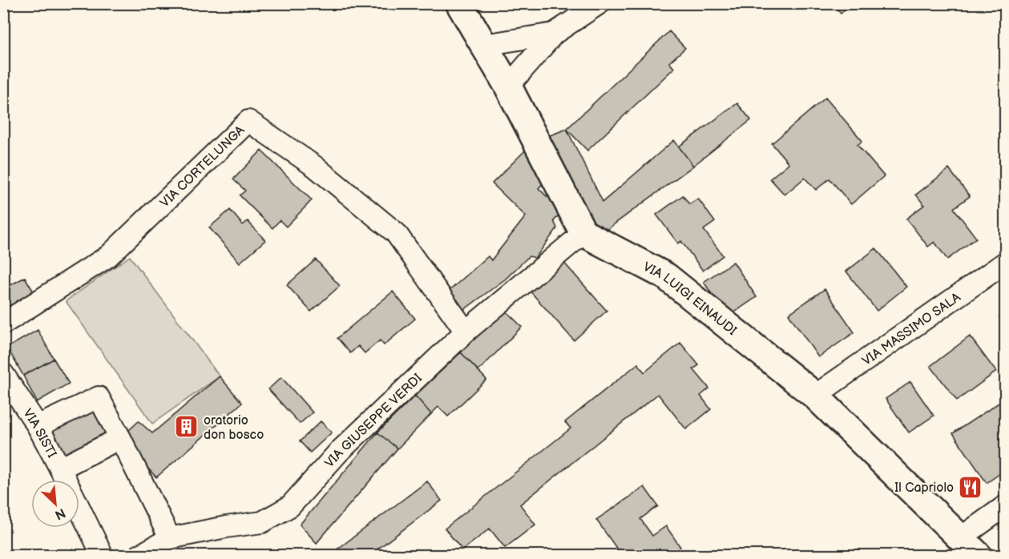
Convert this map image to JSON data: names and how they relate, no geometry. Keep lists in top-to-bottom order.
{
  "streets": {
    "street": [
      "VIA CORTELUNGA",
      "VIA LUIGI EINAUDI",
      "VIA MASSIMO SALA",
      "VIA GIUSEPPE VERDI",
      "VIA SISTI"
    ]
  },
  "crossings": [
    ["VIA CORTELUNGA", "VIA GIUSEPPE VERDI"],
    ["VIA LUIGI EINAUDI", "VIA MASSIMO SALA"],
    ["VIA LUIGI EINAUDI", "VIA GIUSEPPE VERDI"]
  ],
  "places": {
    "building": ["oratorio don bosco"],
    "restaurant": ["Il Capriolo"]
  },
  "north": "bottom right"
}
